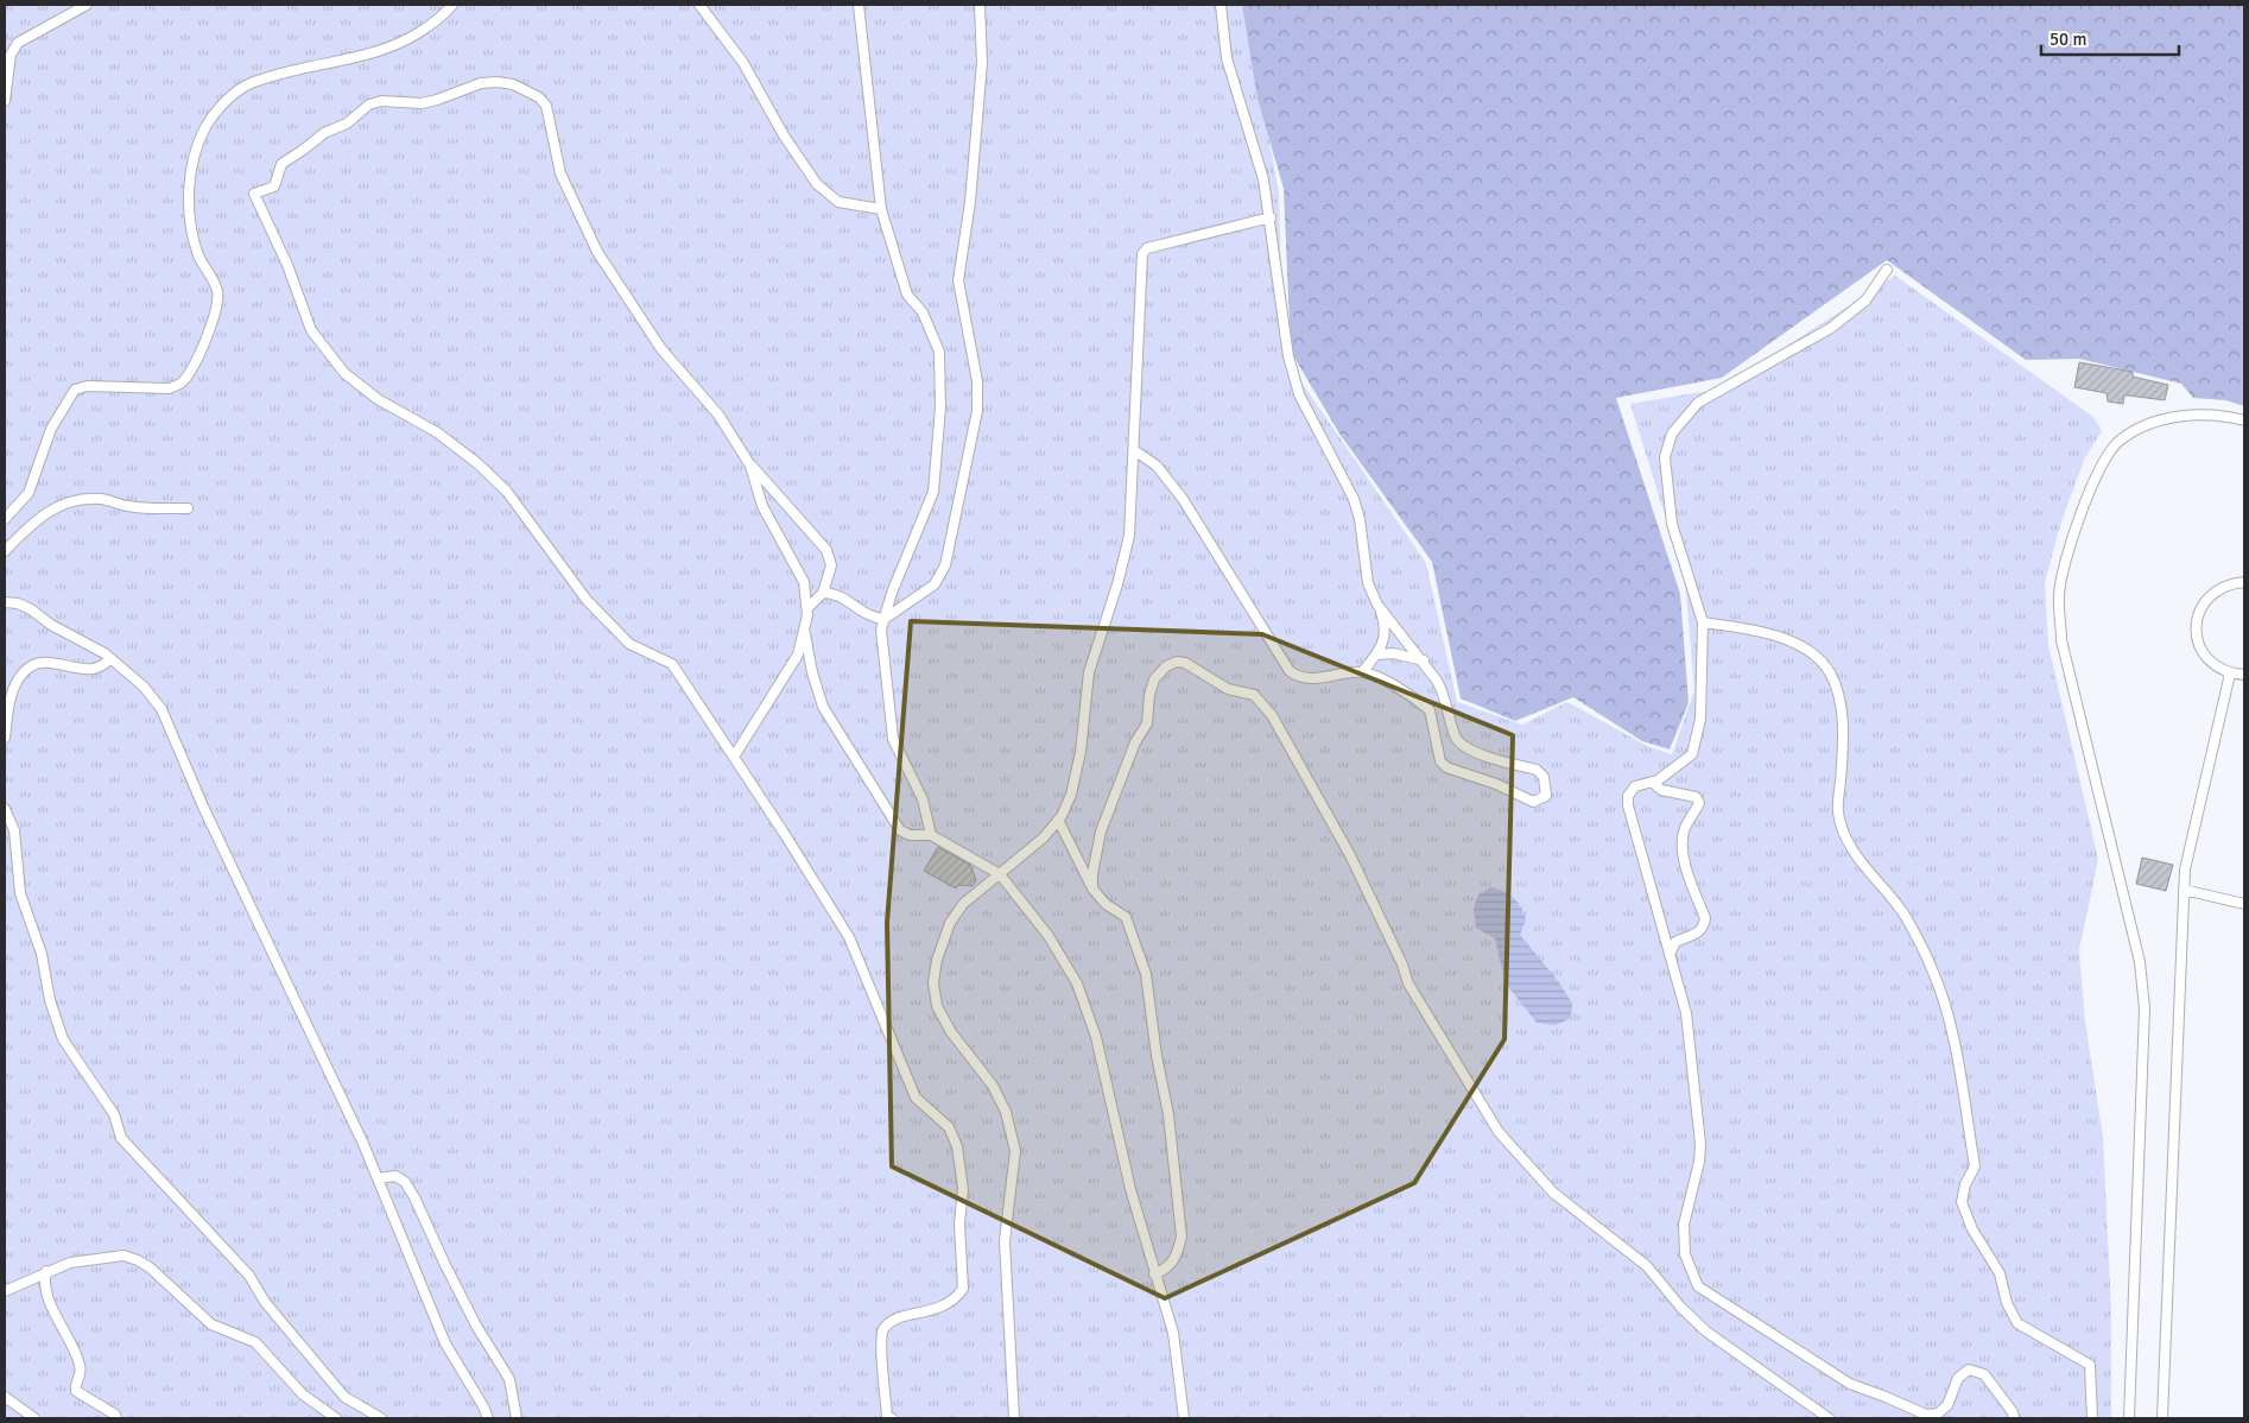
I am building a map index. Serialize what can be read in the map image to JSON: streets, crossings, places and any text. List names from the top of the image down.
{
  "scale_bar": "50 m"
}
